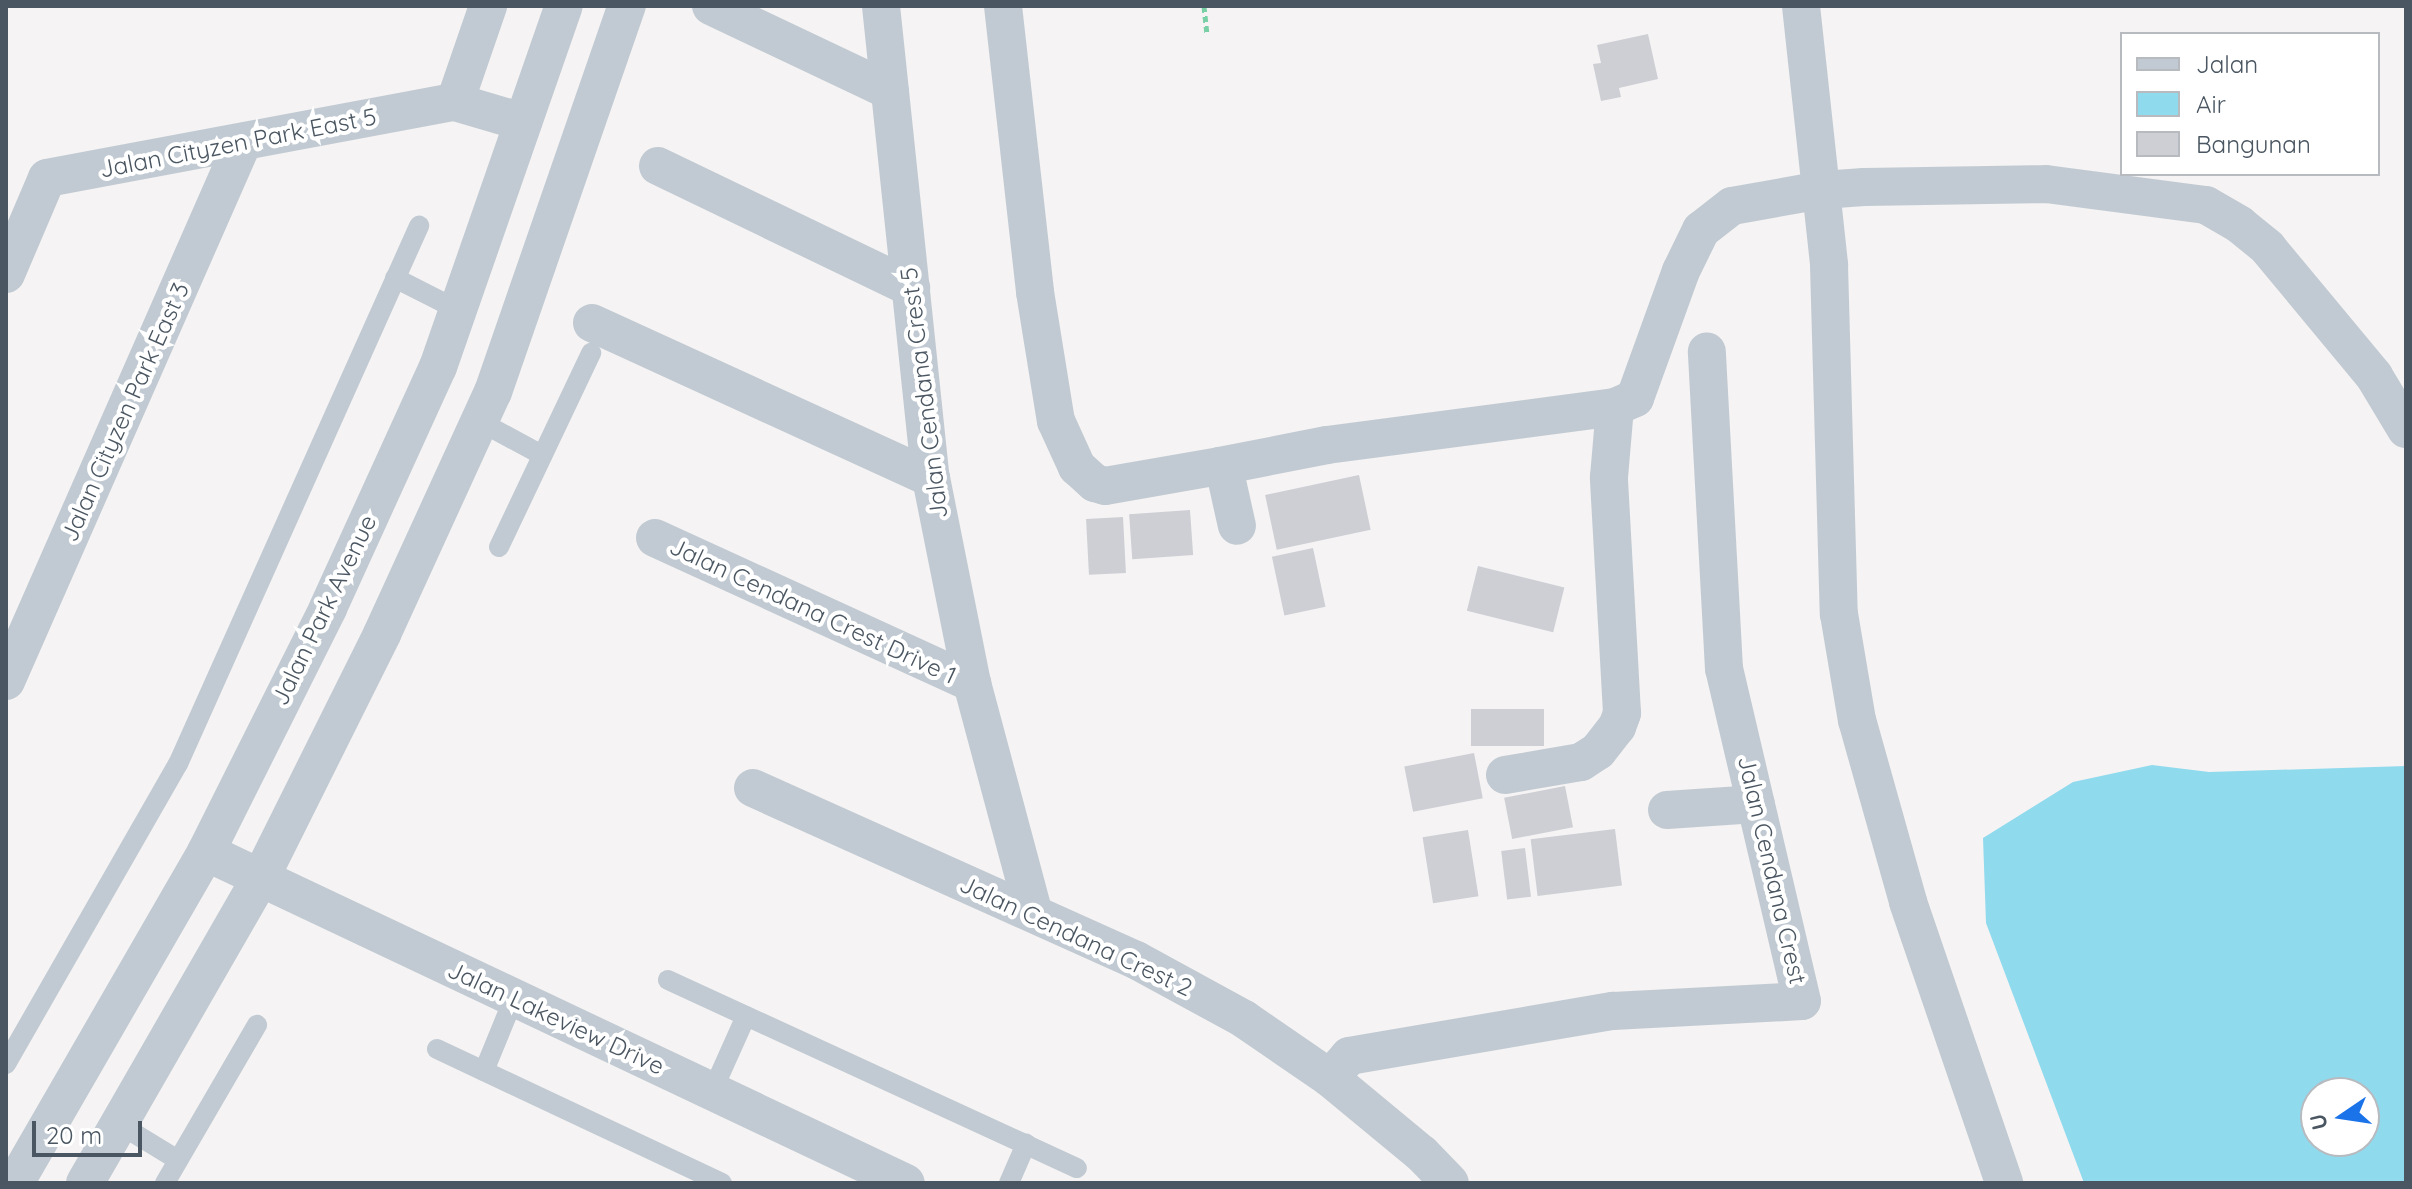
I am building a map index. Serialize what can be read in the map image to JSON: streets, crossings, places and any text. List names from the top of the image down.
{
  "streets": {
    "street": [
      "Jalan Cityzen Park East 5",
      "Jalan Cendana Crest 5",
      "Jalan Cityzen Park East 3",
      "Jalan Park Avenue",
      "Jalan Cendana Crest Drive 1",
      "Jalan Cendana Crest",
      "Jalan Cendana Crest 2",
      "Jalan Lakeview Drive"
    ]
  },
  "crossings": [
    ["Jalan Cityzen Park East 5", "Jalan Cityzen Park East 3"],
    ["Jalan Cendana Crest 5", "Jalan Cendana Crest Drive 1"],
    ["Jalan Cendana Crest 5", "Jalan Cendana Crest 2"],
    ["Jalan Park Avenue", "Jalan Lakeview Drive"],
    ["Jalan Cendana Crest", "Jalan Cendana Crest 2"]
  ],
  "legend": ["Jalan", "Air", "Bangunan"],
  "scale_bar": "20 m",
  "north": "left"
}
